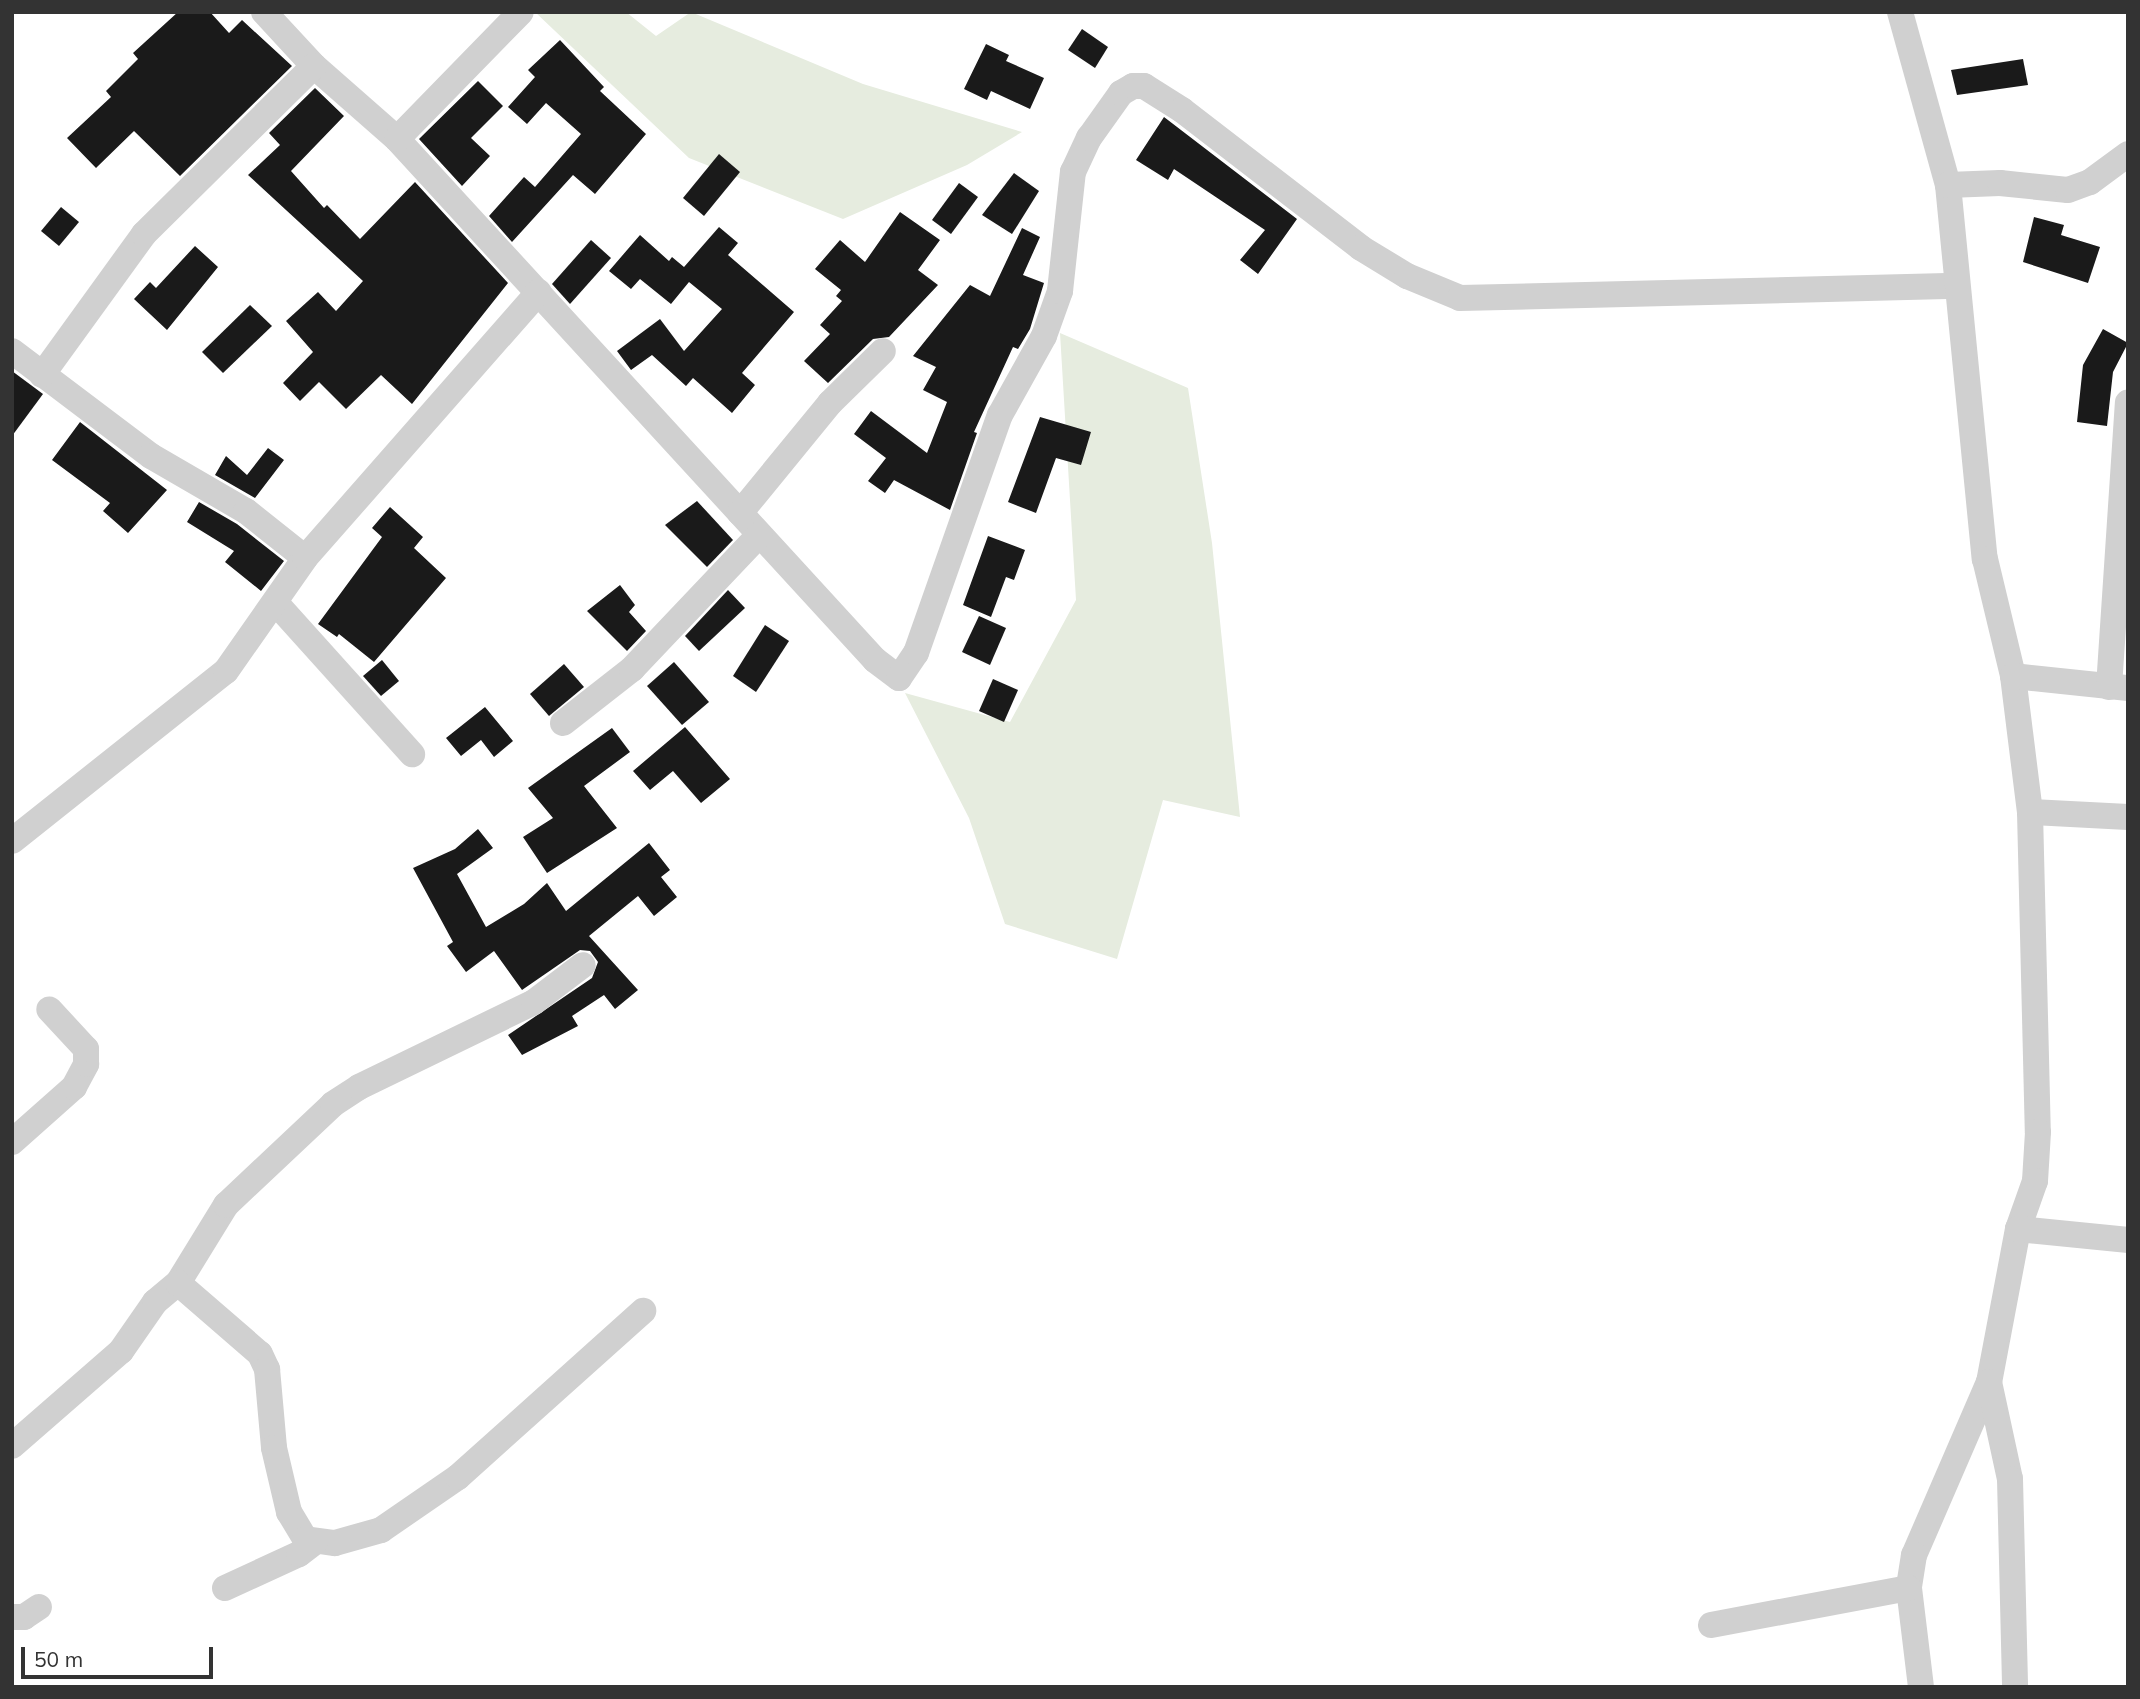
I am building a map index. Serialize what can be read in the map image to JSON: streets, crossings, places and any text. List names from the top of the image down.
{
  "scale_bar": "50 m"
}
